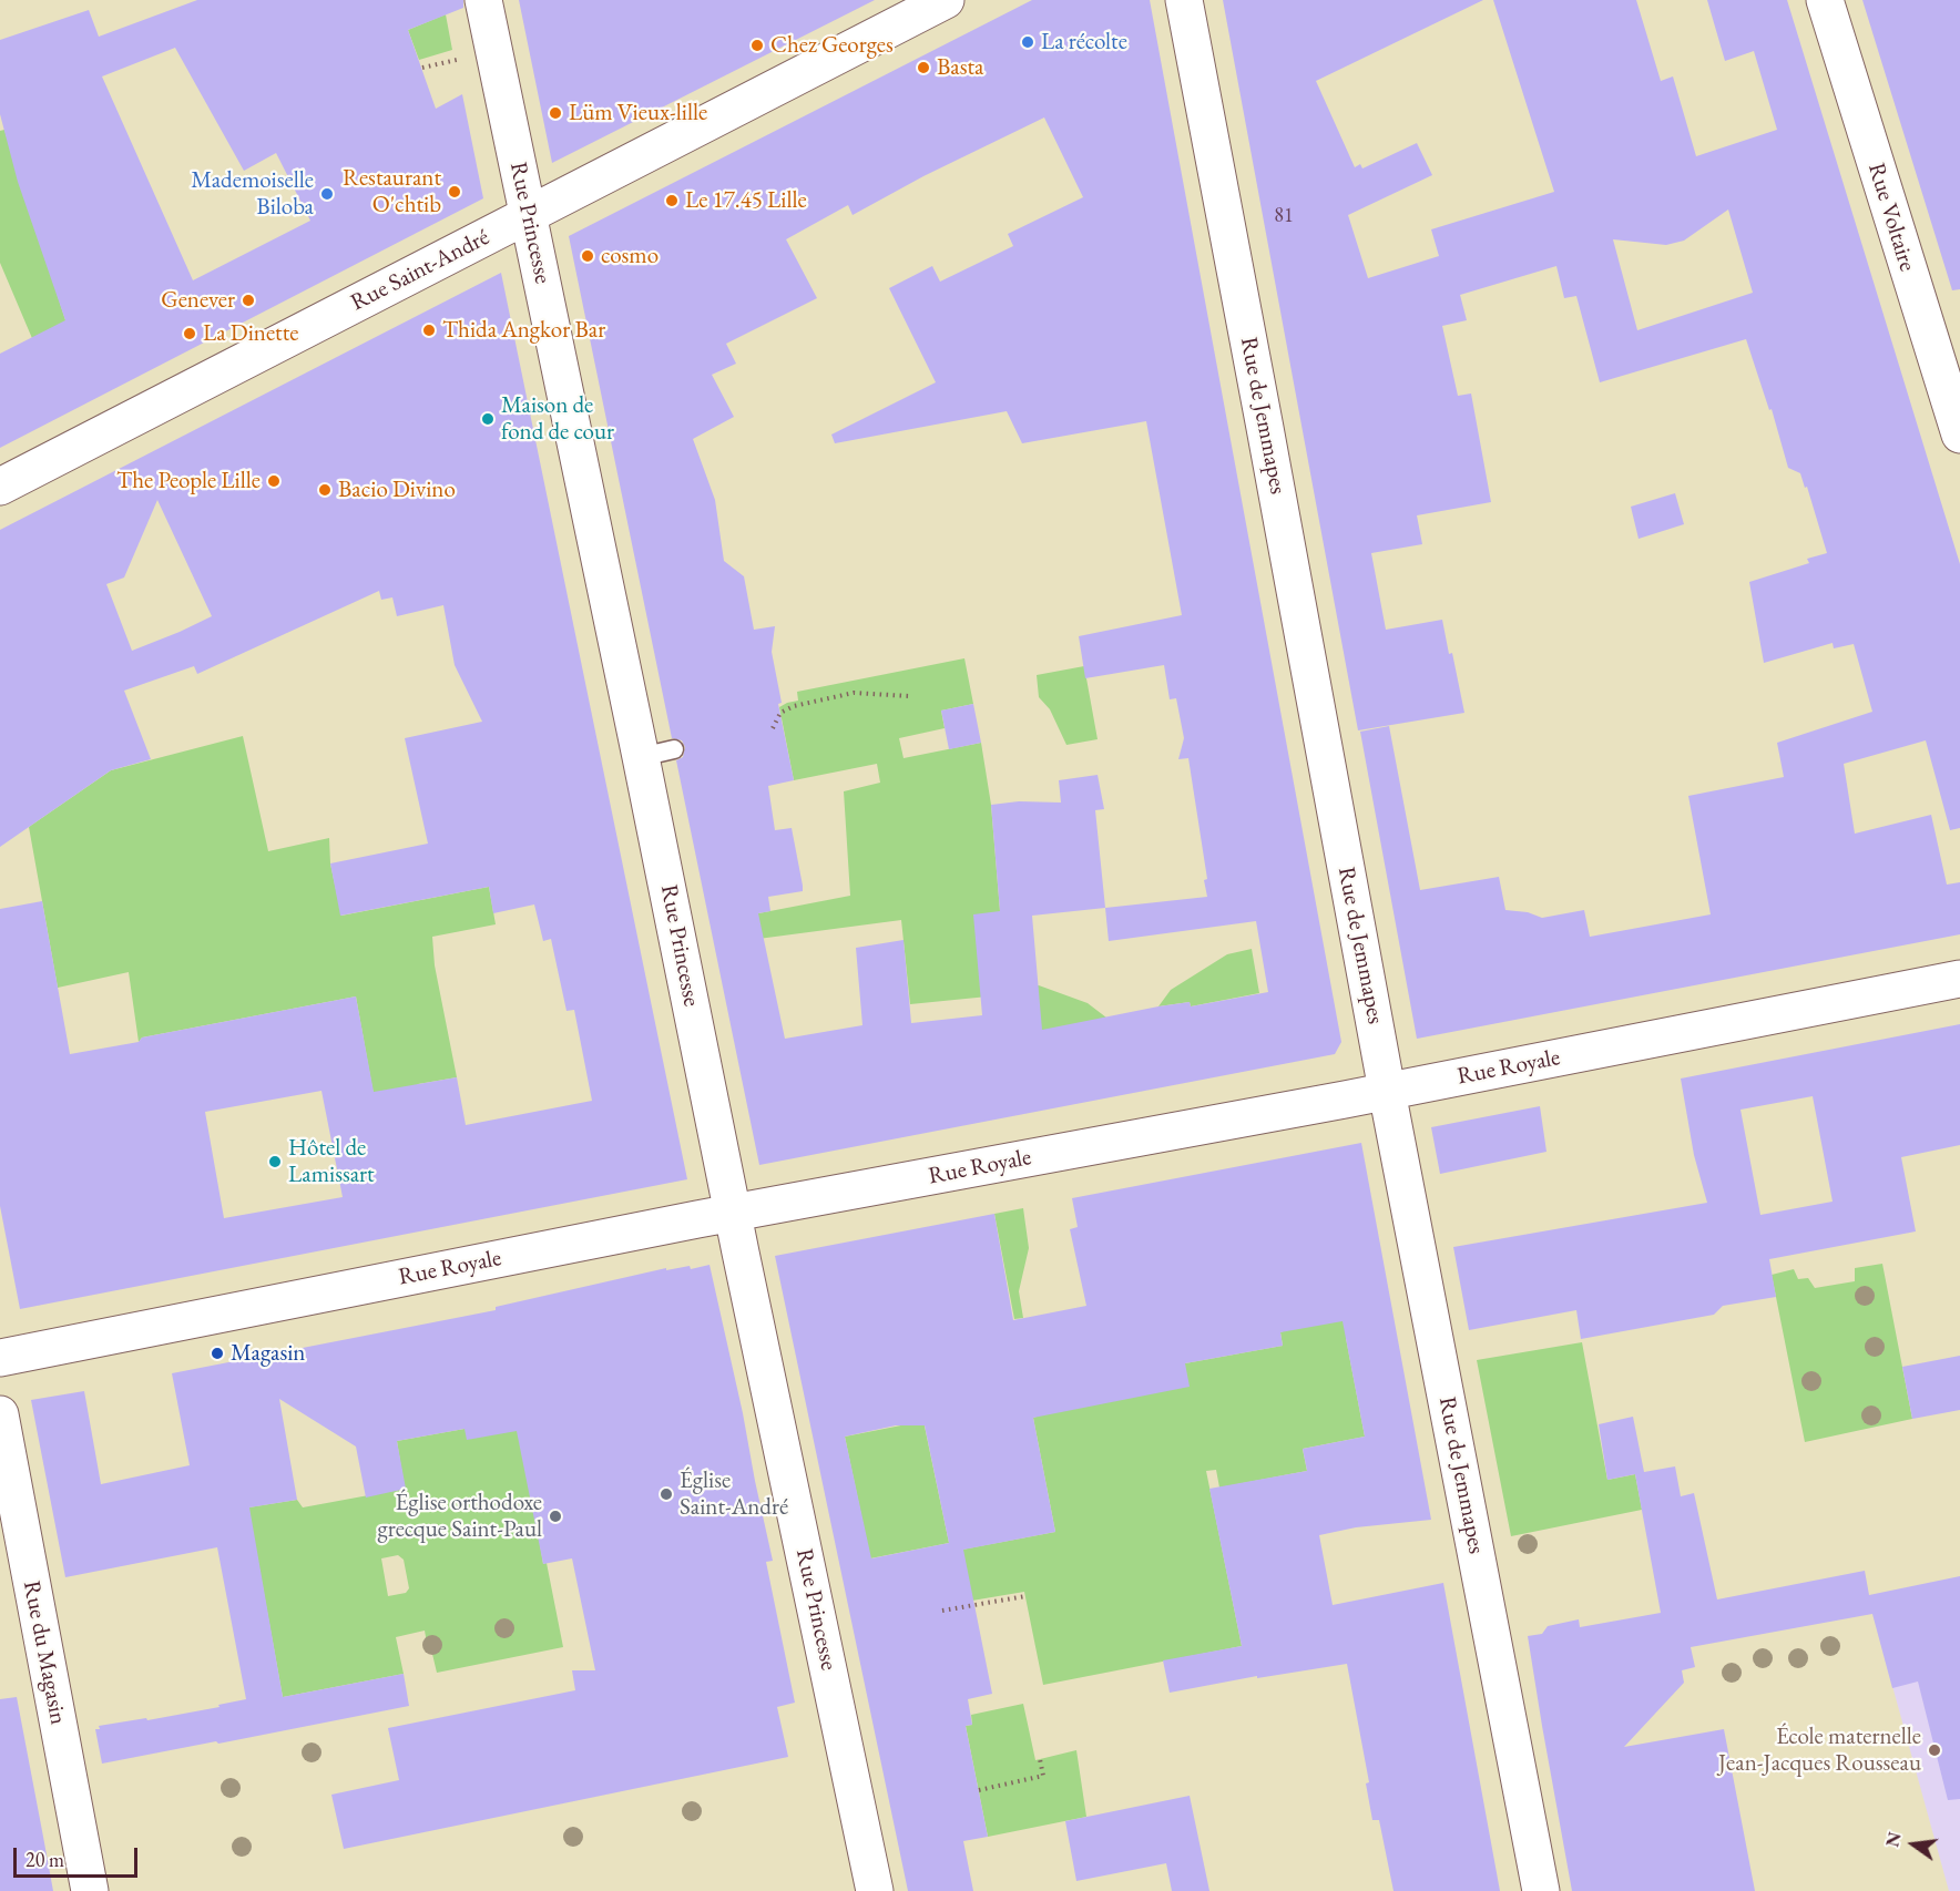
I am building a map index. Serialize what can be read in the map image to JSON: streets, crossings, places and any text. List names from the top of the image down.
{
  "streets": {
    "street": [
      "Rue Voltaire",
      "Rue Princesse",
      "Rue Saint-André",
      "Rue de Jemmapes",
      "Rue Royale",
      "Rue du Magasin"
    ]
  },
  "crossings": [
    ["Rue Princesse", "Rue Saint-André"],
    ["Rue Princesse", "Rue Royale"],
    ["Rue de Jemmapes", "Rue Royale"]
  ],
  "places": [
    "La récolte",
    "Chez Georges",
    "Basta",
    "Lüm Vieux-lille",
    "Restaurant O'chtib",
    "Mademoiselle Biloba",
    "Le 17.45 Lille",
    "cosmo",
    "Genever",
    "Thida Angkor Bar",
    "La Dinette",
    "Maison de fond de cour",
    "The People Lille",
    "Bacio Divino",
    "Hôtel de Lamissart",
    "Magasin",
    "Église Saint-André",
    "Église orthodoxe grecque Saint-Paul",
    "École maternelle Jean-Jacques Rousseau"
  ],
  "house_numbers": ["81"],
  "scale_bar": "20 m",
  "north": "left"
}
